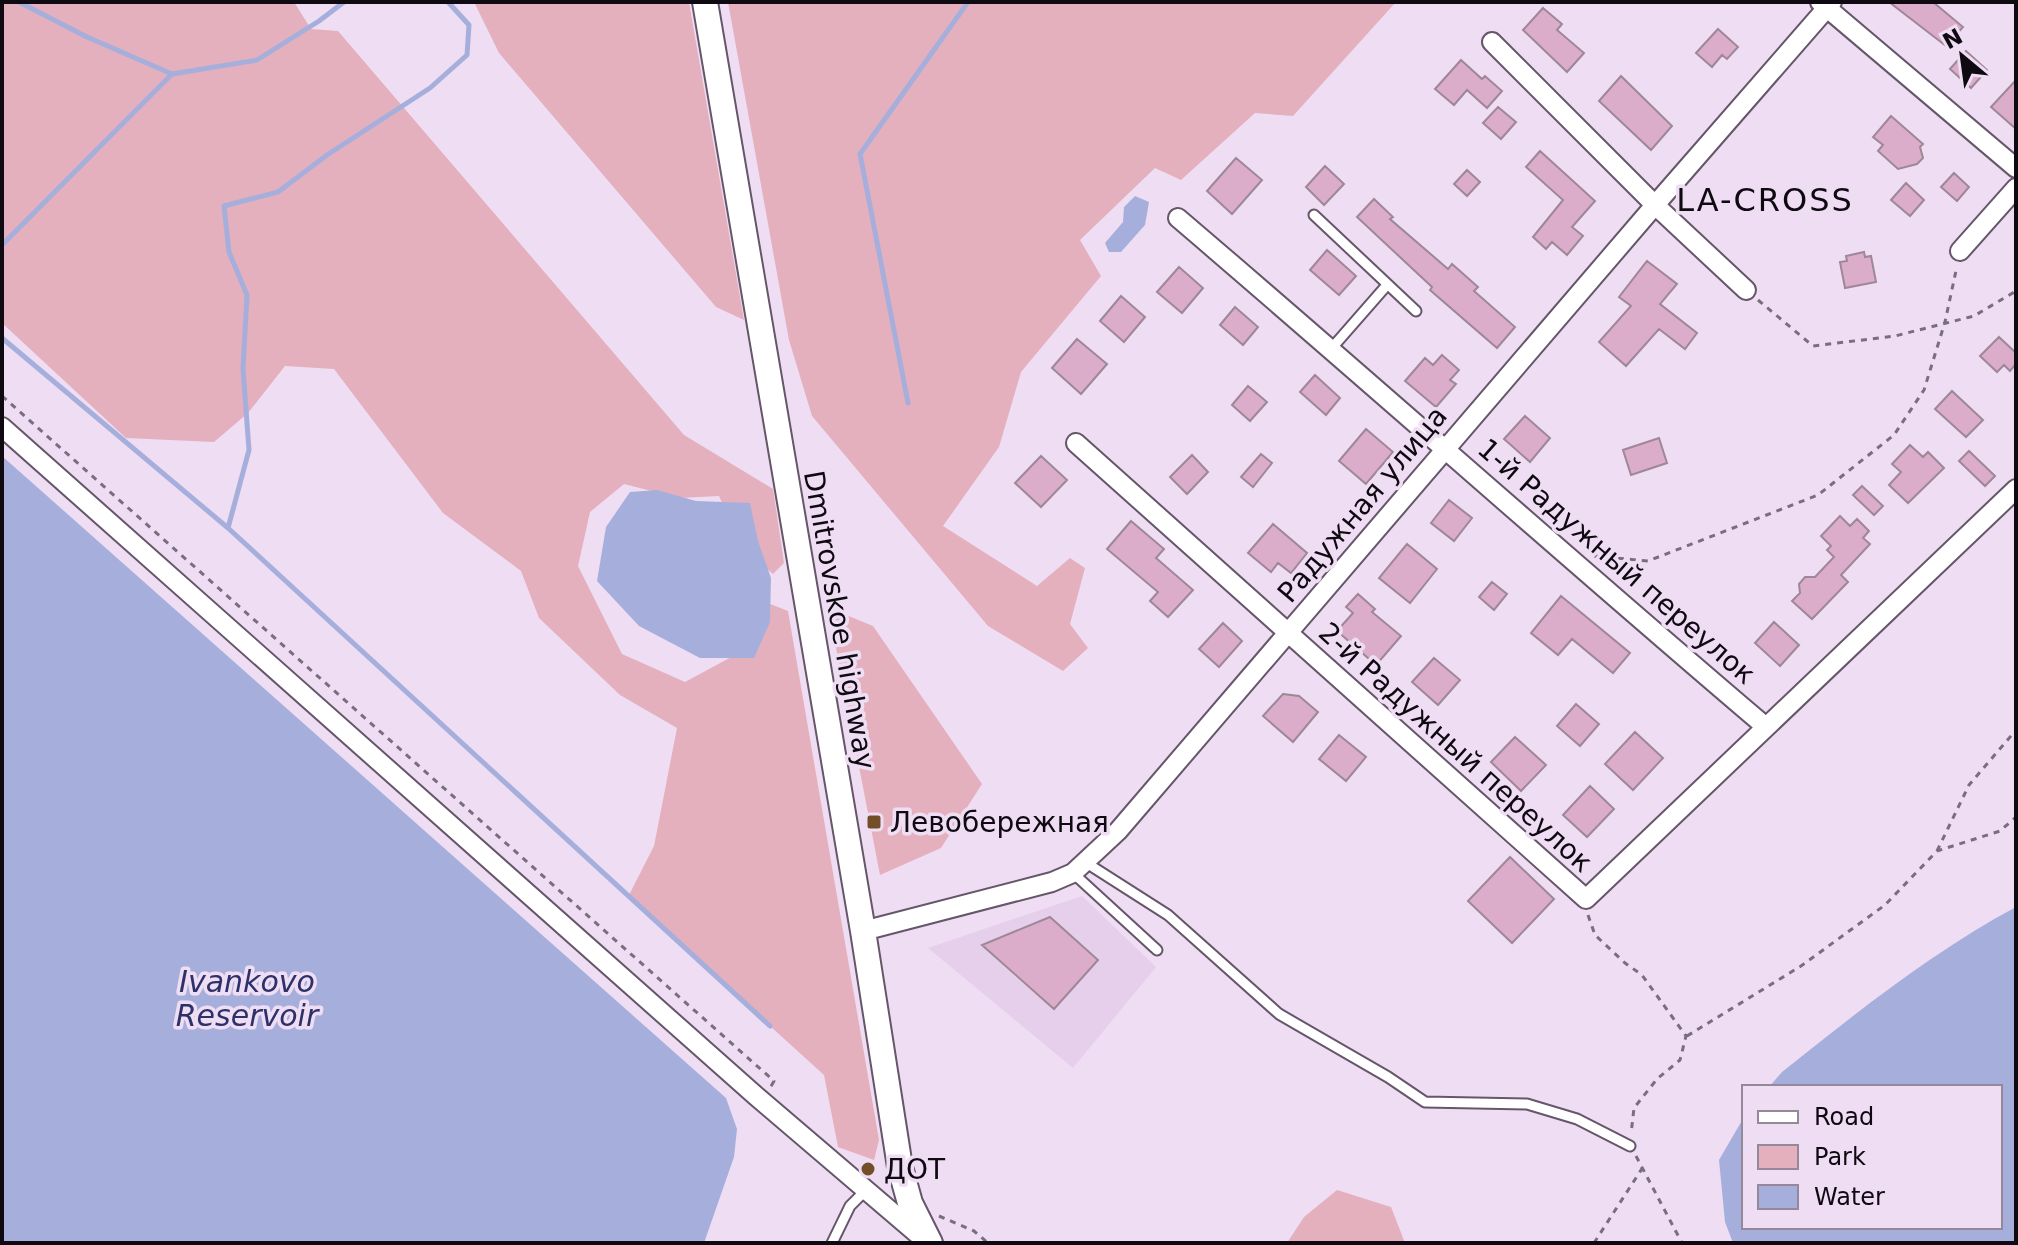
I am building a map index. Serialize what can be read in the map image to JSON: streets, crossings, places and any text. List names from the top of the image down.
{
  "streets": {
    "street": [
      "Радужная улица",
      "1-й Радужный переулок",
      "Dmitrovskoe highway",
      "2-й Радужный переулок"
    ]
  },
  "crossings": [
    ["Радужная улица", "1-й Радужный переулок"],
    ["Радужная улица", "Dmitrovskoe highway"],
    ["Радужная улица", "2-й Радужный переулок"]
  ],
  "districts": ["LA-CROSS"],
  "water": ["Ivankovo Reservoir"],
  "places": {
    "transit": ["Левобережная"],
    "other": ["ДОТ"]
  },
  "legend": ["Road", "Park", "Water"],
  "north": "top left"
}
